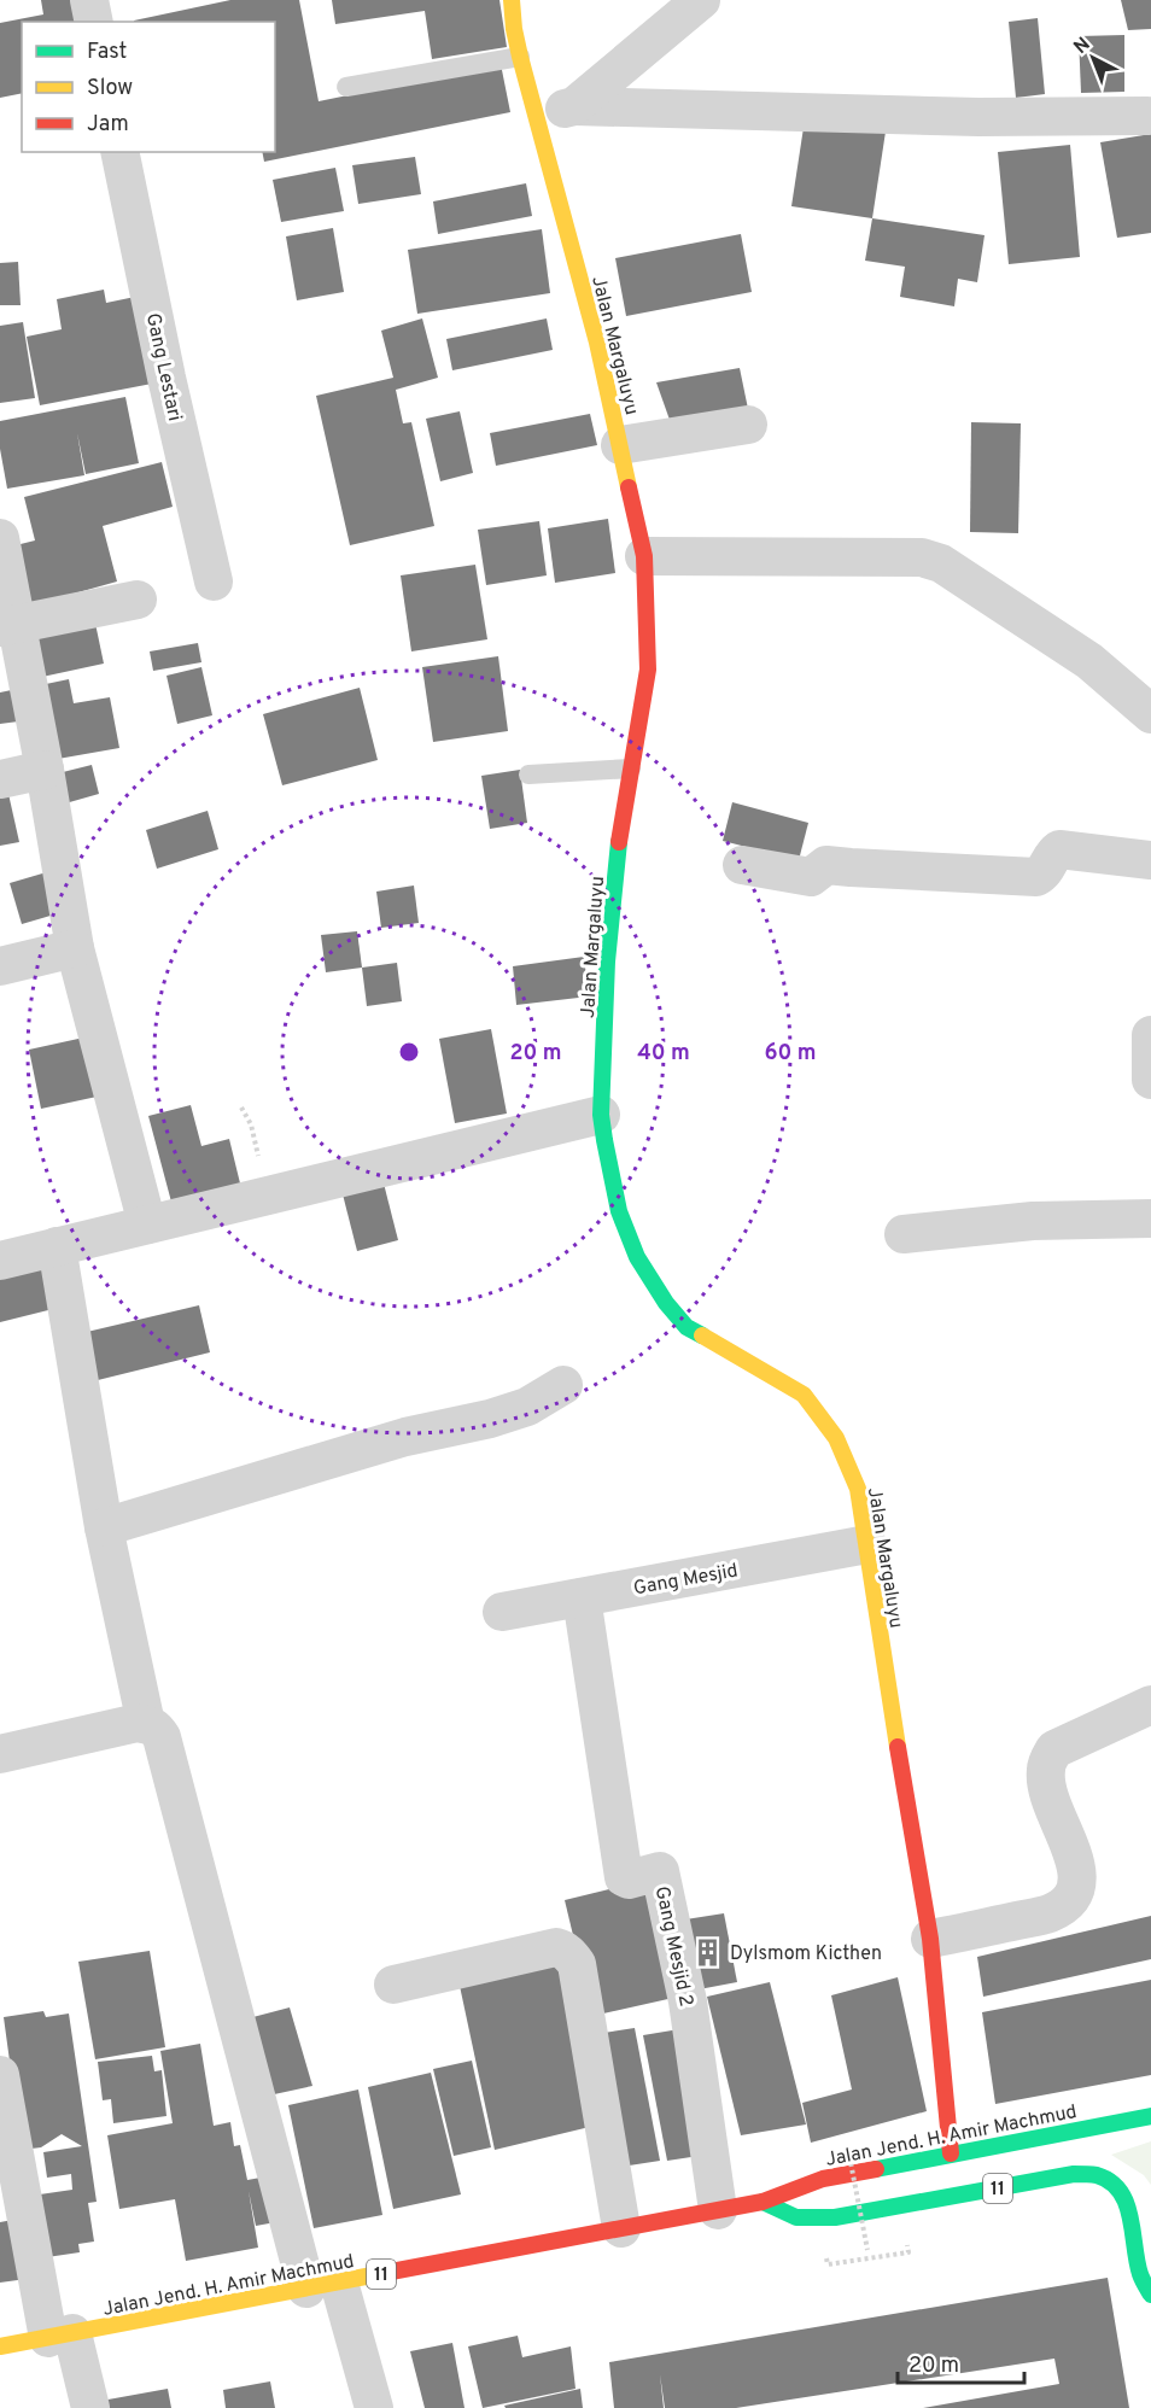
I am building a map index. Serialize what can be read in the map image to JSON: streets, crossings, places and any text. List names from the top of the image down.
{
  "streets": {
    "main road": ["Jalan Margaluyu", "Jalan Jend. H. Amir Machmud", "11"],
    "street": ["Gang Lestari", "Gang Mesjid", "Gang Mesjid 2"]
  },
  "crossings": [
    ["Jalan Margaluyu", "Gang Mesjid"],
    ["Jalan Margaluyu", "Jalan Jend. H. Amir Machmud"],
    ["Gang Mesjid", "Gang Mesjid 2"],
    ["Gang Mesjid 2", "Jalan Jend. H. Amir Machmud"],
    ["Jalan Jend. H. Amir Machmud", "11"]
  ],
  "places": {
    "building": ["Dylsmom Kicthen"]
  },
  "legend": ["Fast", "Slow", "Jam"],
  "scale_bar": "20 m",
  "north": "top left",
  "rings": ["20 m", "40 m", "60 m"]
}
